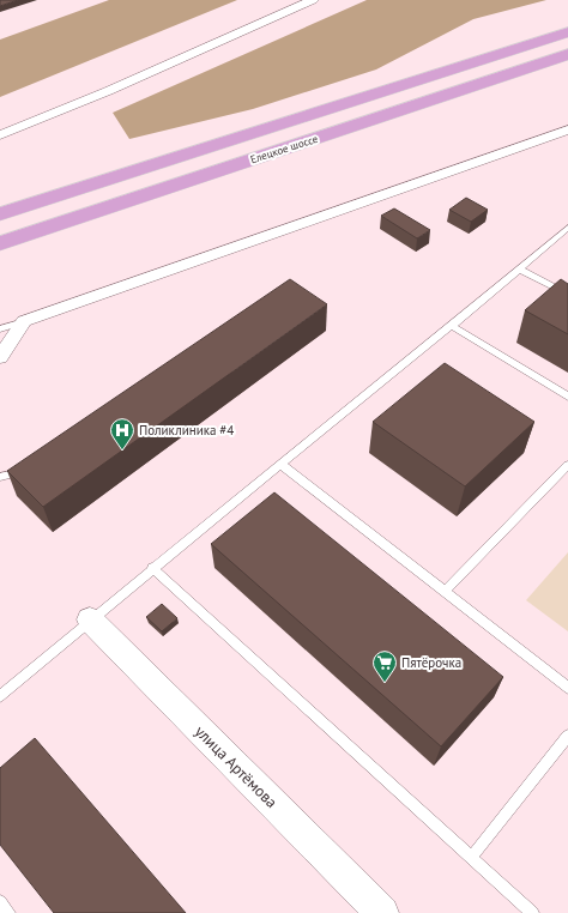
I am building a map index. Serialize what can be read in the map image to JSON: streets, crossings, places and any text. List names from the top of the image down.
{
  "streets": {
    "main road": ["Елецкое шоссе"],
    "street": ["улица Артёмова"]
  },
  "places": {
    "hospital": ["Поликлиника #4"],
    "supermarket": ["Пятёрочка"]
  }
}
